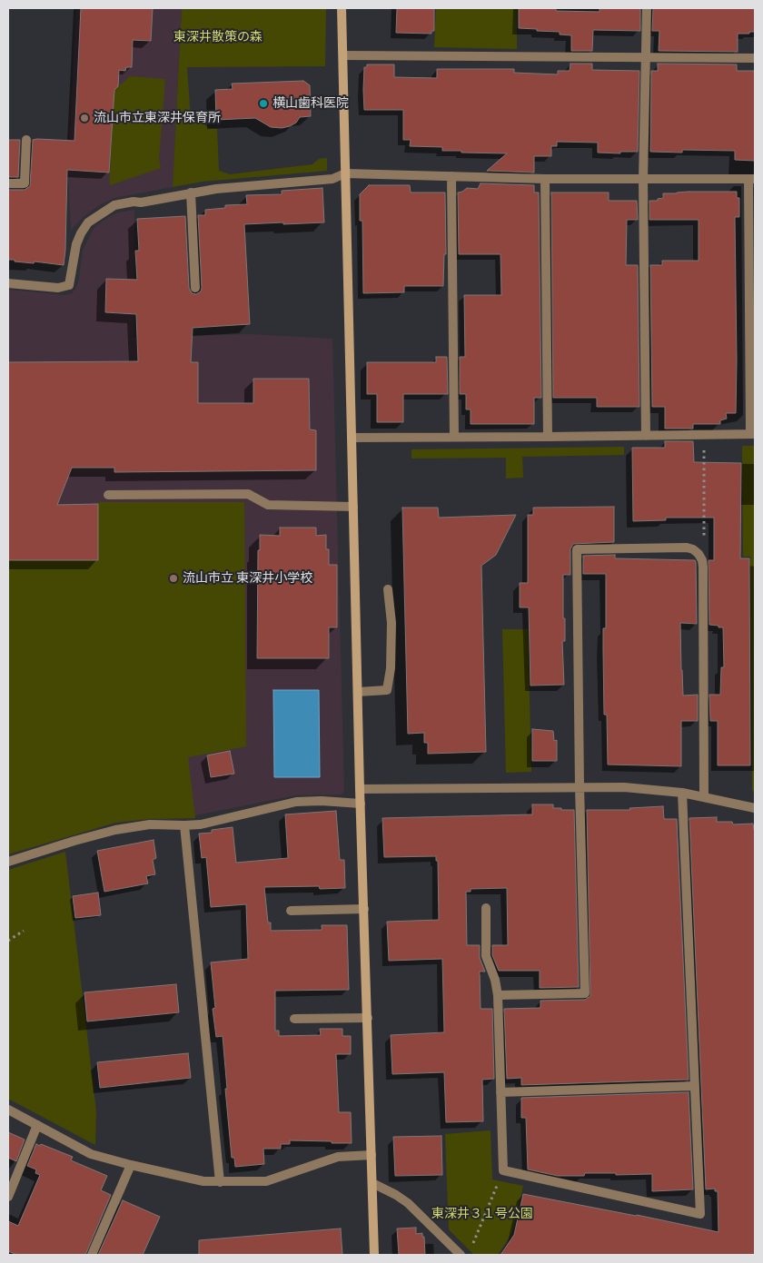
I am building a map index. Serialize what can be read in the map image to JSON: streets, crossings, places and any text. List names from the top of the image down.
{
  "parks": ["東深井散策の森", "東深井３１号公園"],
  "places": ["横山歯科医院", "流山市立東深井保育所", "流山市立 東深井小学校"]
}
